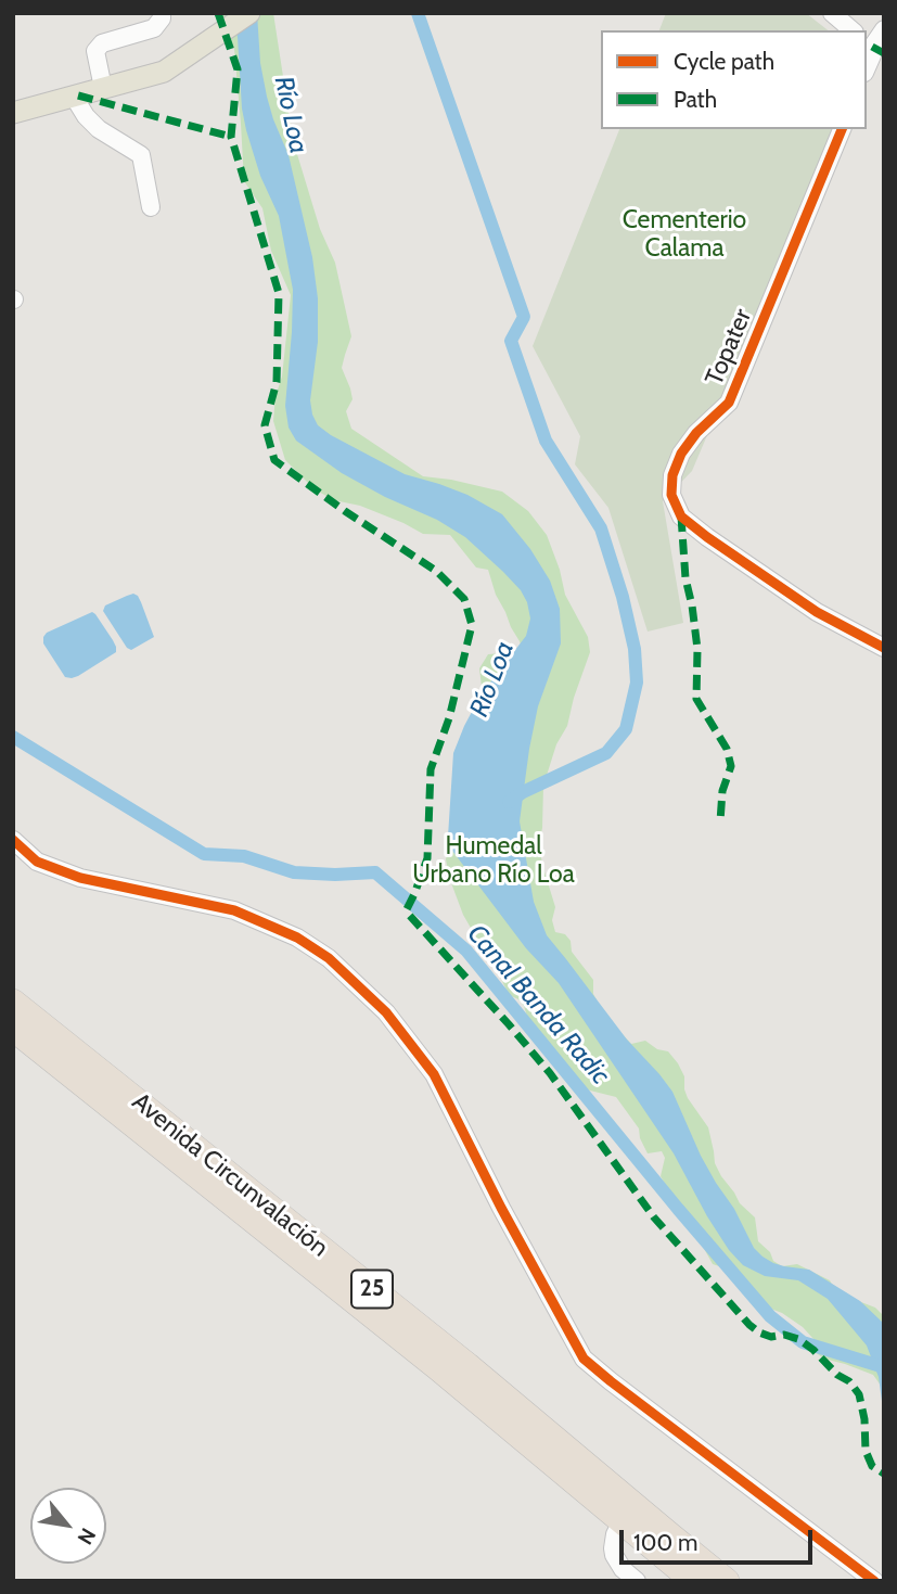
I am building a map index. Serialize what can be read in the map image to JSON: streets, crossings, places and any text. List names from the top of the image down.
{
  "streets": {
    "highway": ["Avenida Circunvalación", "25"],
    "street": ["Topater"]
  },
  "water": ["Río Loa", "Canal Banda Radic"],
  "parks": ["Cementerio Calama", "Humedal Urbano Río Loa"],
  "legend": ["Cycle path", "Path"],
  "scale_bar": "100 m",
  "north": "bottom right"
}
